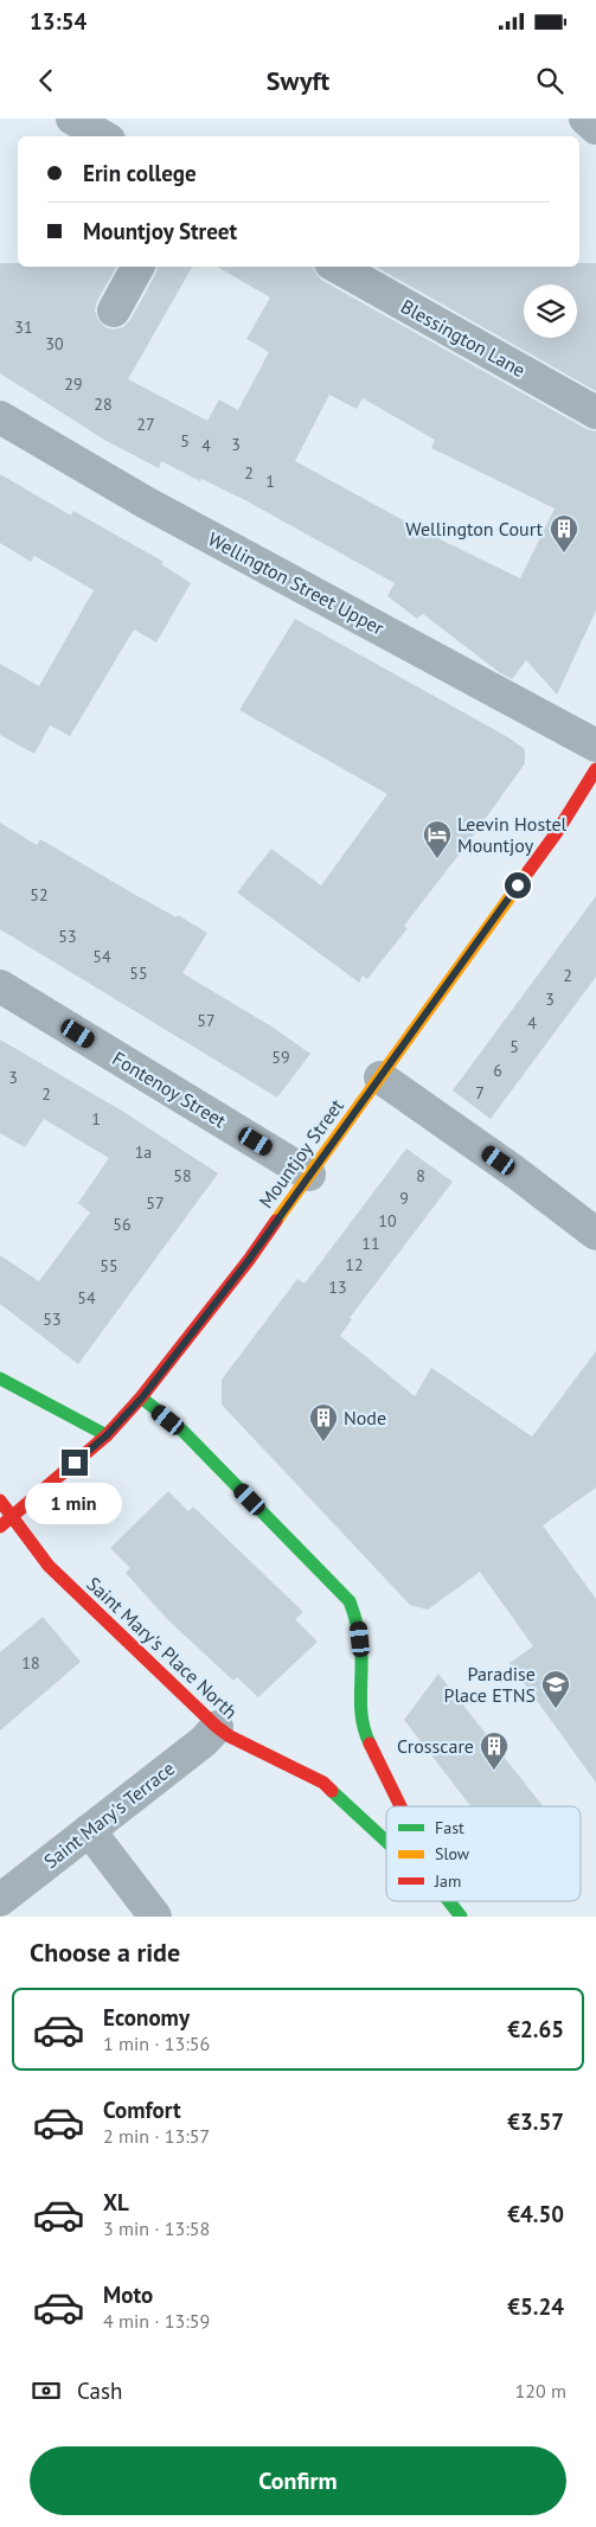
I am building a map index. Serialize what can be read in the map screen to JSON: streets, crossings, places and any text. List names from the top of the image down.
{
  "streets": {
    "street": [
      "Blessington Lane",
      "Wellington Street Upper",
      "Fontenoy Street",
      "Mountjoy Street",
      "Saint Mary's Place North",
      "Saint Mary's Terrace"
    ]
  },
  "crossings": [
    ["Fontenoy Street", "Mountjoy Street"],
    ["Mountjoy Street", "Saint Mary's Place North"],
    ["Saint Mary's Place North", "Saint Mary's Terrace"]
  ],
  "places": {
    "building": ["Wellington Court", "Node", "Crosscare"],
    "hotel": ["Leevin Hostel Mountjoy"],
    "school or university": ["Paradise Place ETNS"]
  },
  "house_numbers": [
    "31",
    "30",
    "29",
    "28",
    "27",
    "5",
    "3",
    "4",
    "2",
    "1",
    "52",
    "53",
    "54",
    "55",
    "2",
    "3",
    "57",
    "4",
    "5",
    "59",
    "6",
    "3",
    "7",
    "2",
    "1",
    "1a",
    "58",
    "8",
    "9",
    "57",
    "10",
    "56",
    "11",
    "12",
    "55",
    "13",
    "54",
    "53",
    "18"
  ],
  "legend": ["Fast", "Slow", "Jam"],
  "page": {
    "status": "13:54",
    "header": "Swyft",
    "banner": ["Erin college", "Mountjoy Street"],
    "bubble": "1 min",
    "heading": "Choose a ride",
    "list": [
      {
        "name": "Economy",
        "note": "1 min · 13:56",
        "value": "€2.65"
      },
      {
        "name": "Comfort",
        "note": "2 min · 13:57",
        "value": "€3.57"
      },
      {
        "name": "XL",
        "note": "3 min · 13:58",
        "value": "€4.50"
      },
      {
        "name": "Moto",
        "note": "4 min · 13:59",
        "value": "€5.24"
      }
    ],
    "pay": ["Cash", "120 m"],
    "buttons": "Confirm"
  }
}
